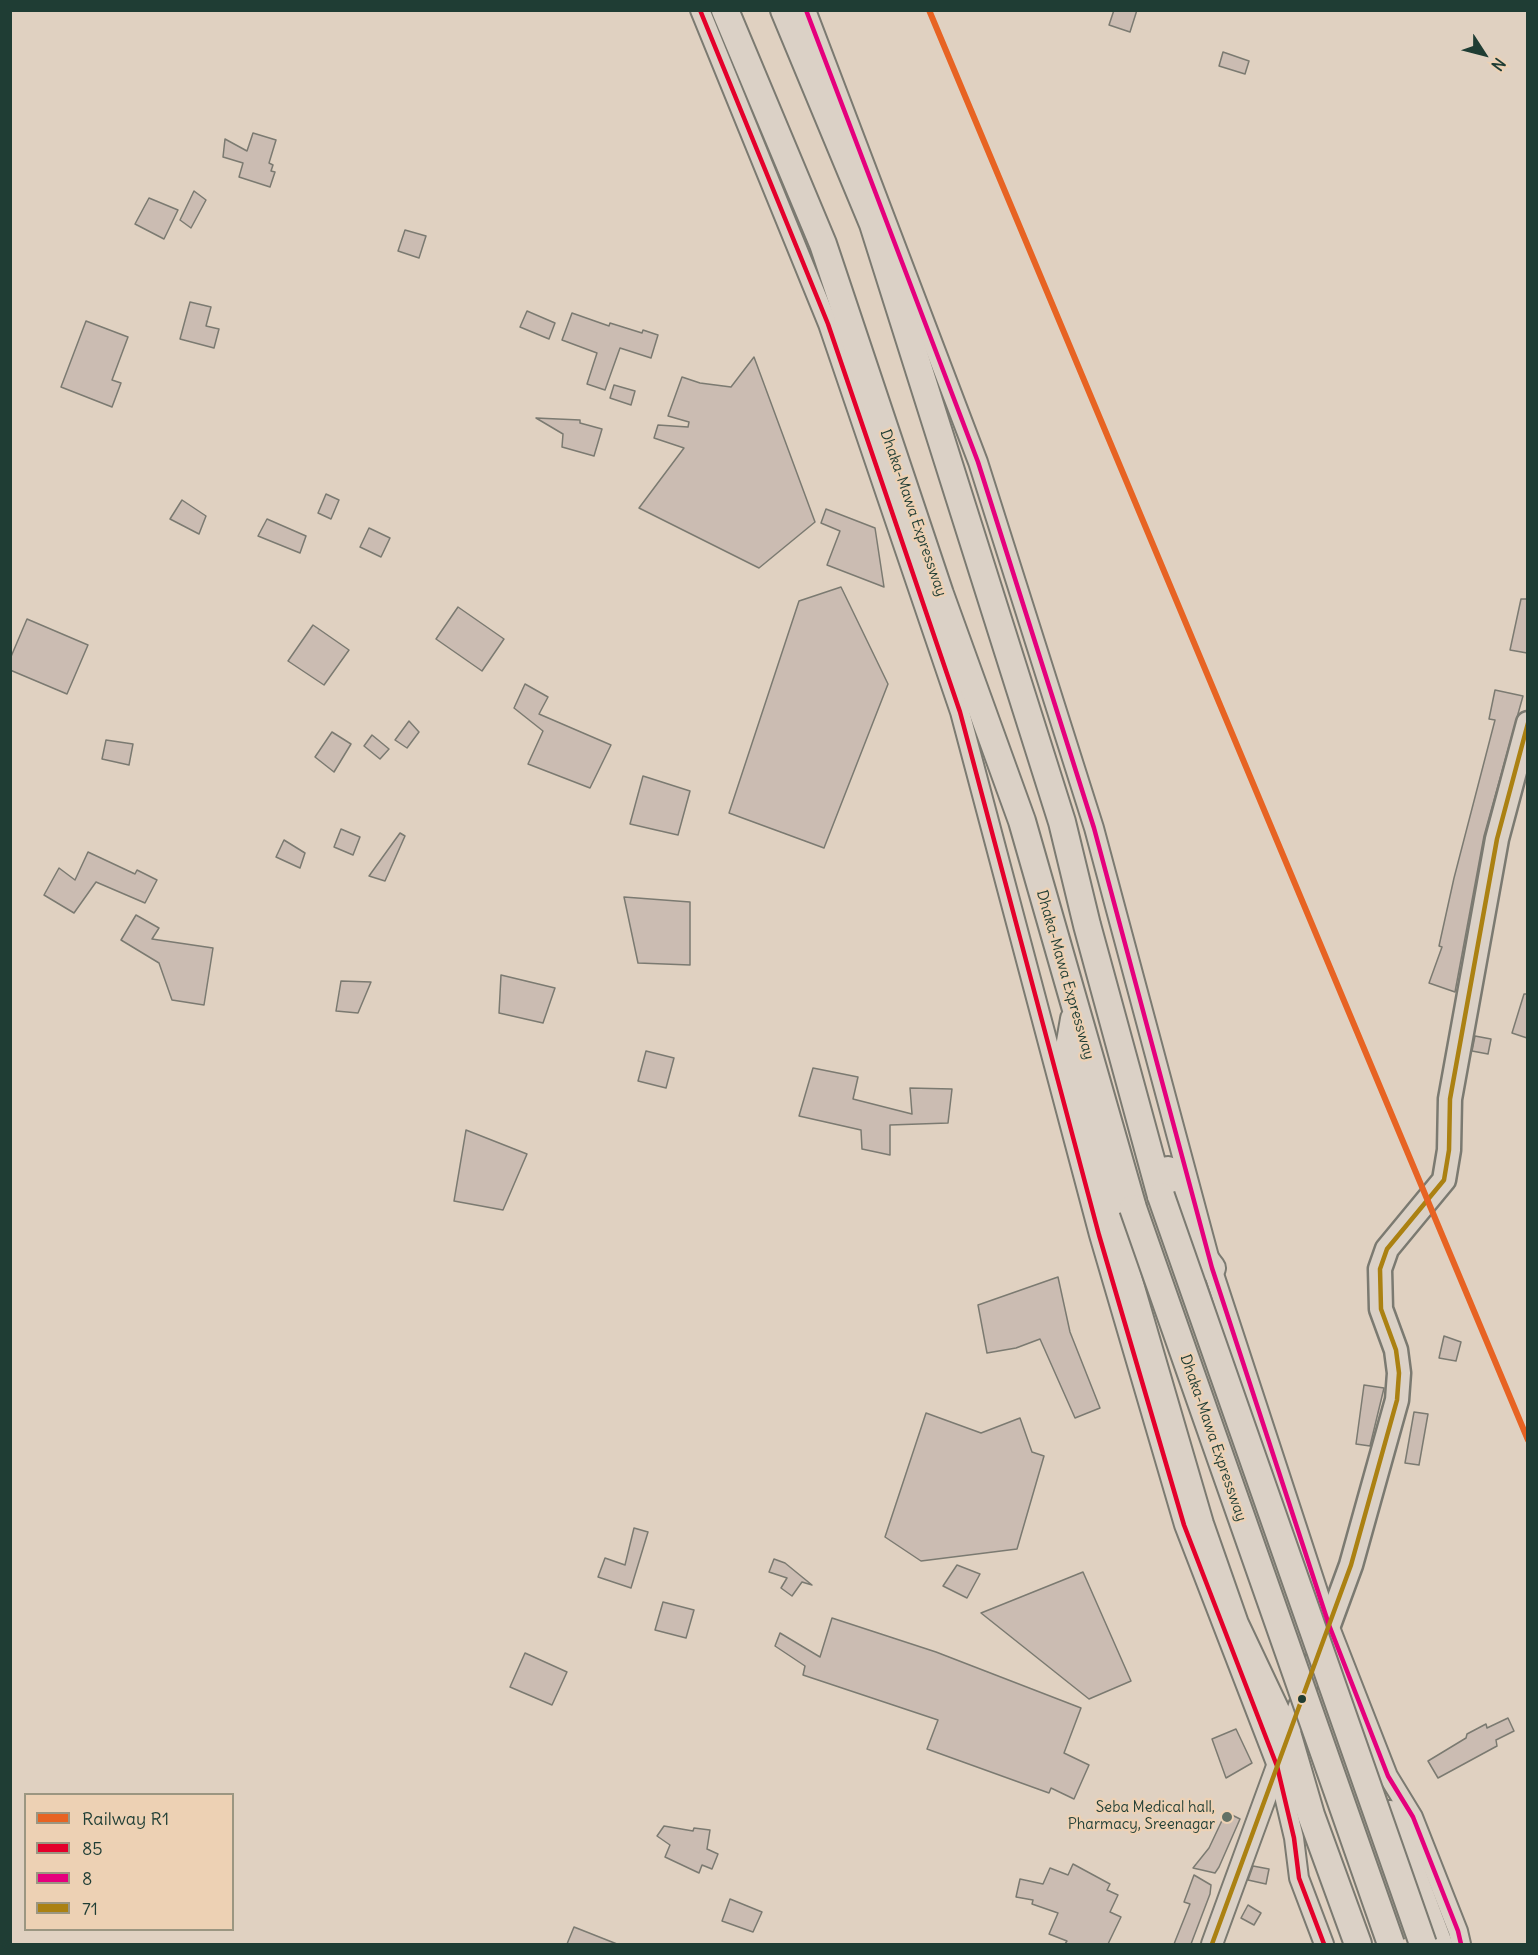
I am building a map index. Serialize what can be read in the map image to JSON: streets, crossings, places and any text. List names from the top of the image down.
{
  "streets": {
    "highway": ["Dhaka-Mawa Expressway"]
  },
  "places": ["Seba Medical hall, Pharmacy, Sreenagar"],
  "lines": [
    "rail line R1",
    "transit line 85",
    "transit line 8",
    "transit line 71"
  ],
  "legend": [
    "Railway R1",
    "85",
    "8",
    "71"
  ],
  "north": "bottom right"
}
